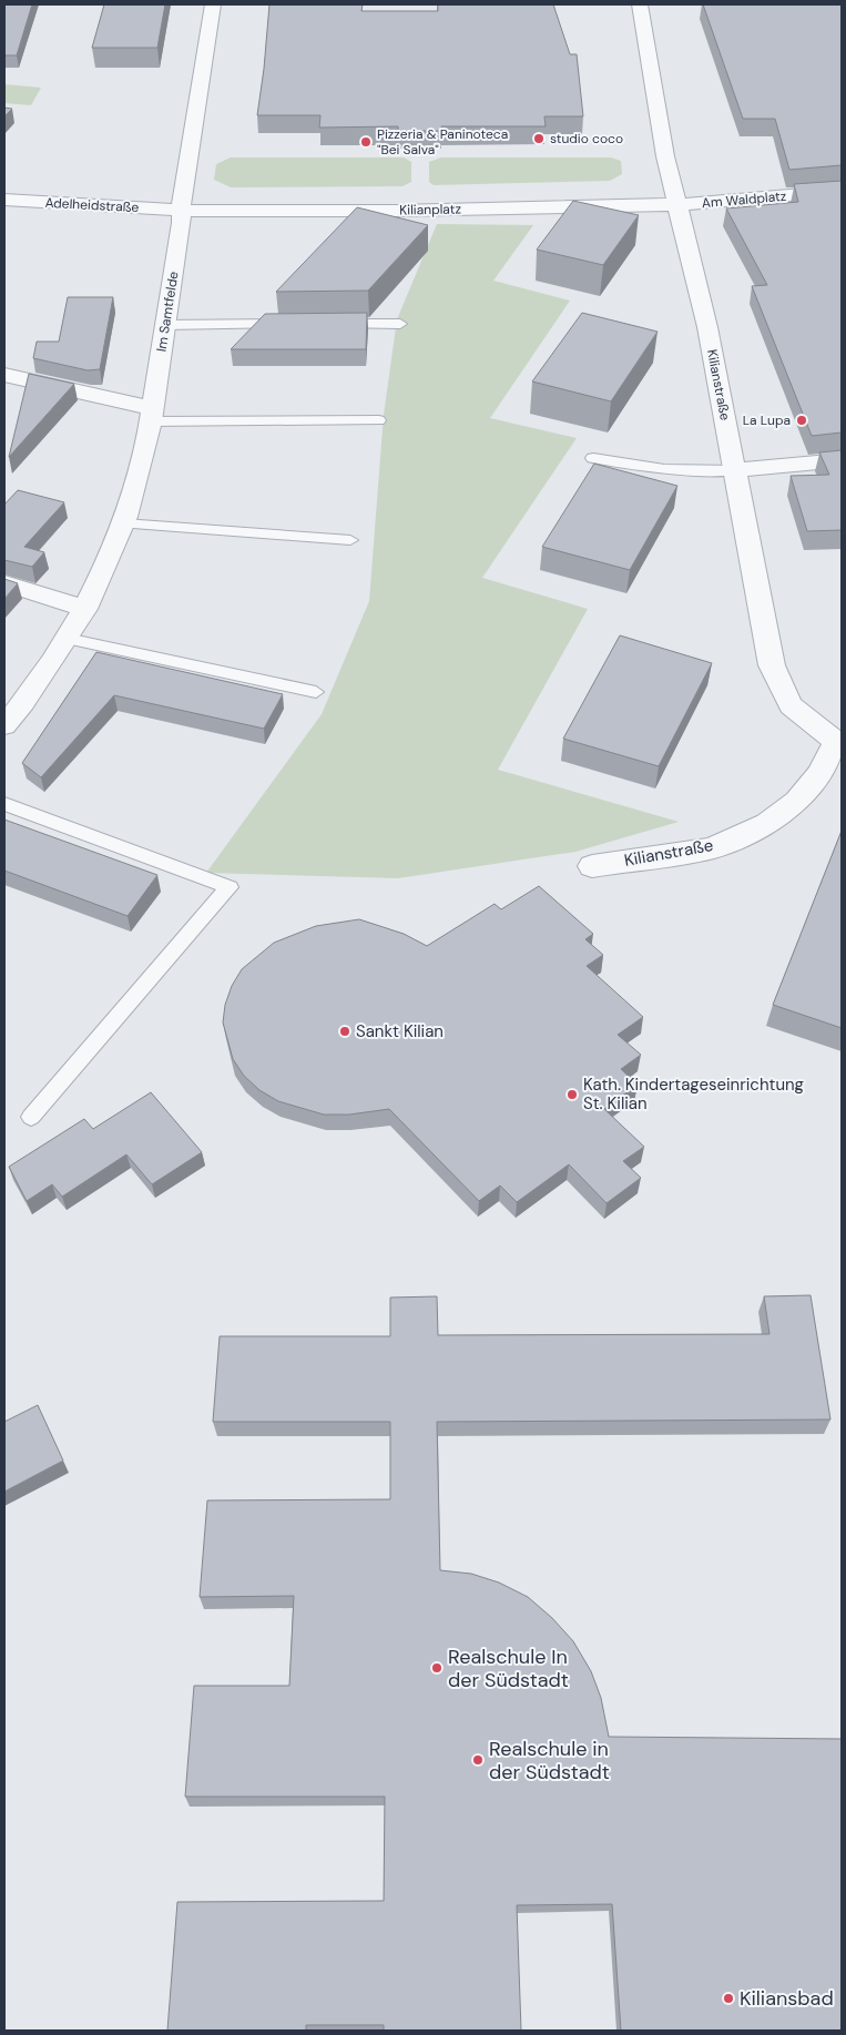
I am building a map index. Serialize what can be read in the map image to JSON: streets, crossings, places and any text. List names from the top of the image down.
{
  "streets": {
    "street": [
      "Am Waldplatz",
      "Adelheidstraße",
      "Kilianplatz",
      "Im Samtfelde",
      "Kilianstraße"
    ]
  },
  "crossings": [
    ["Am Waldplatz", "Kilianplatz"],
    ["Am Waldplatz", "Kilianstraße"],
    ["Adelheidstraße", "Kilianplatz"],
    ["Adelheidstraße", "Im Samtfelde"],
    ["Kilianplatz", "Im Samtfelde"],
    ["Kilianplatz", "Kilianstraße"]
  ],
  "places": [
    "studio coco",
    "Pizzeria & Paninoteca \"Bei Salva\"",
    "La Lupa",
    "Sankt Kilian",
    "Kath. Kindertageseinrichtung St. Kilian",
    "Realschule In der Südstadt",
    "Realschule in der Südstadt",
    "Kiliansbad"
  ]
}
